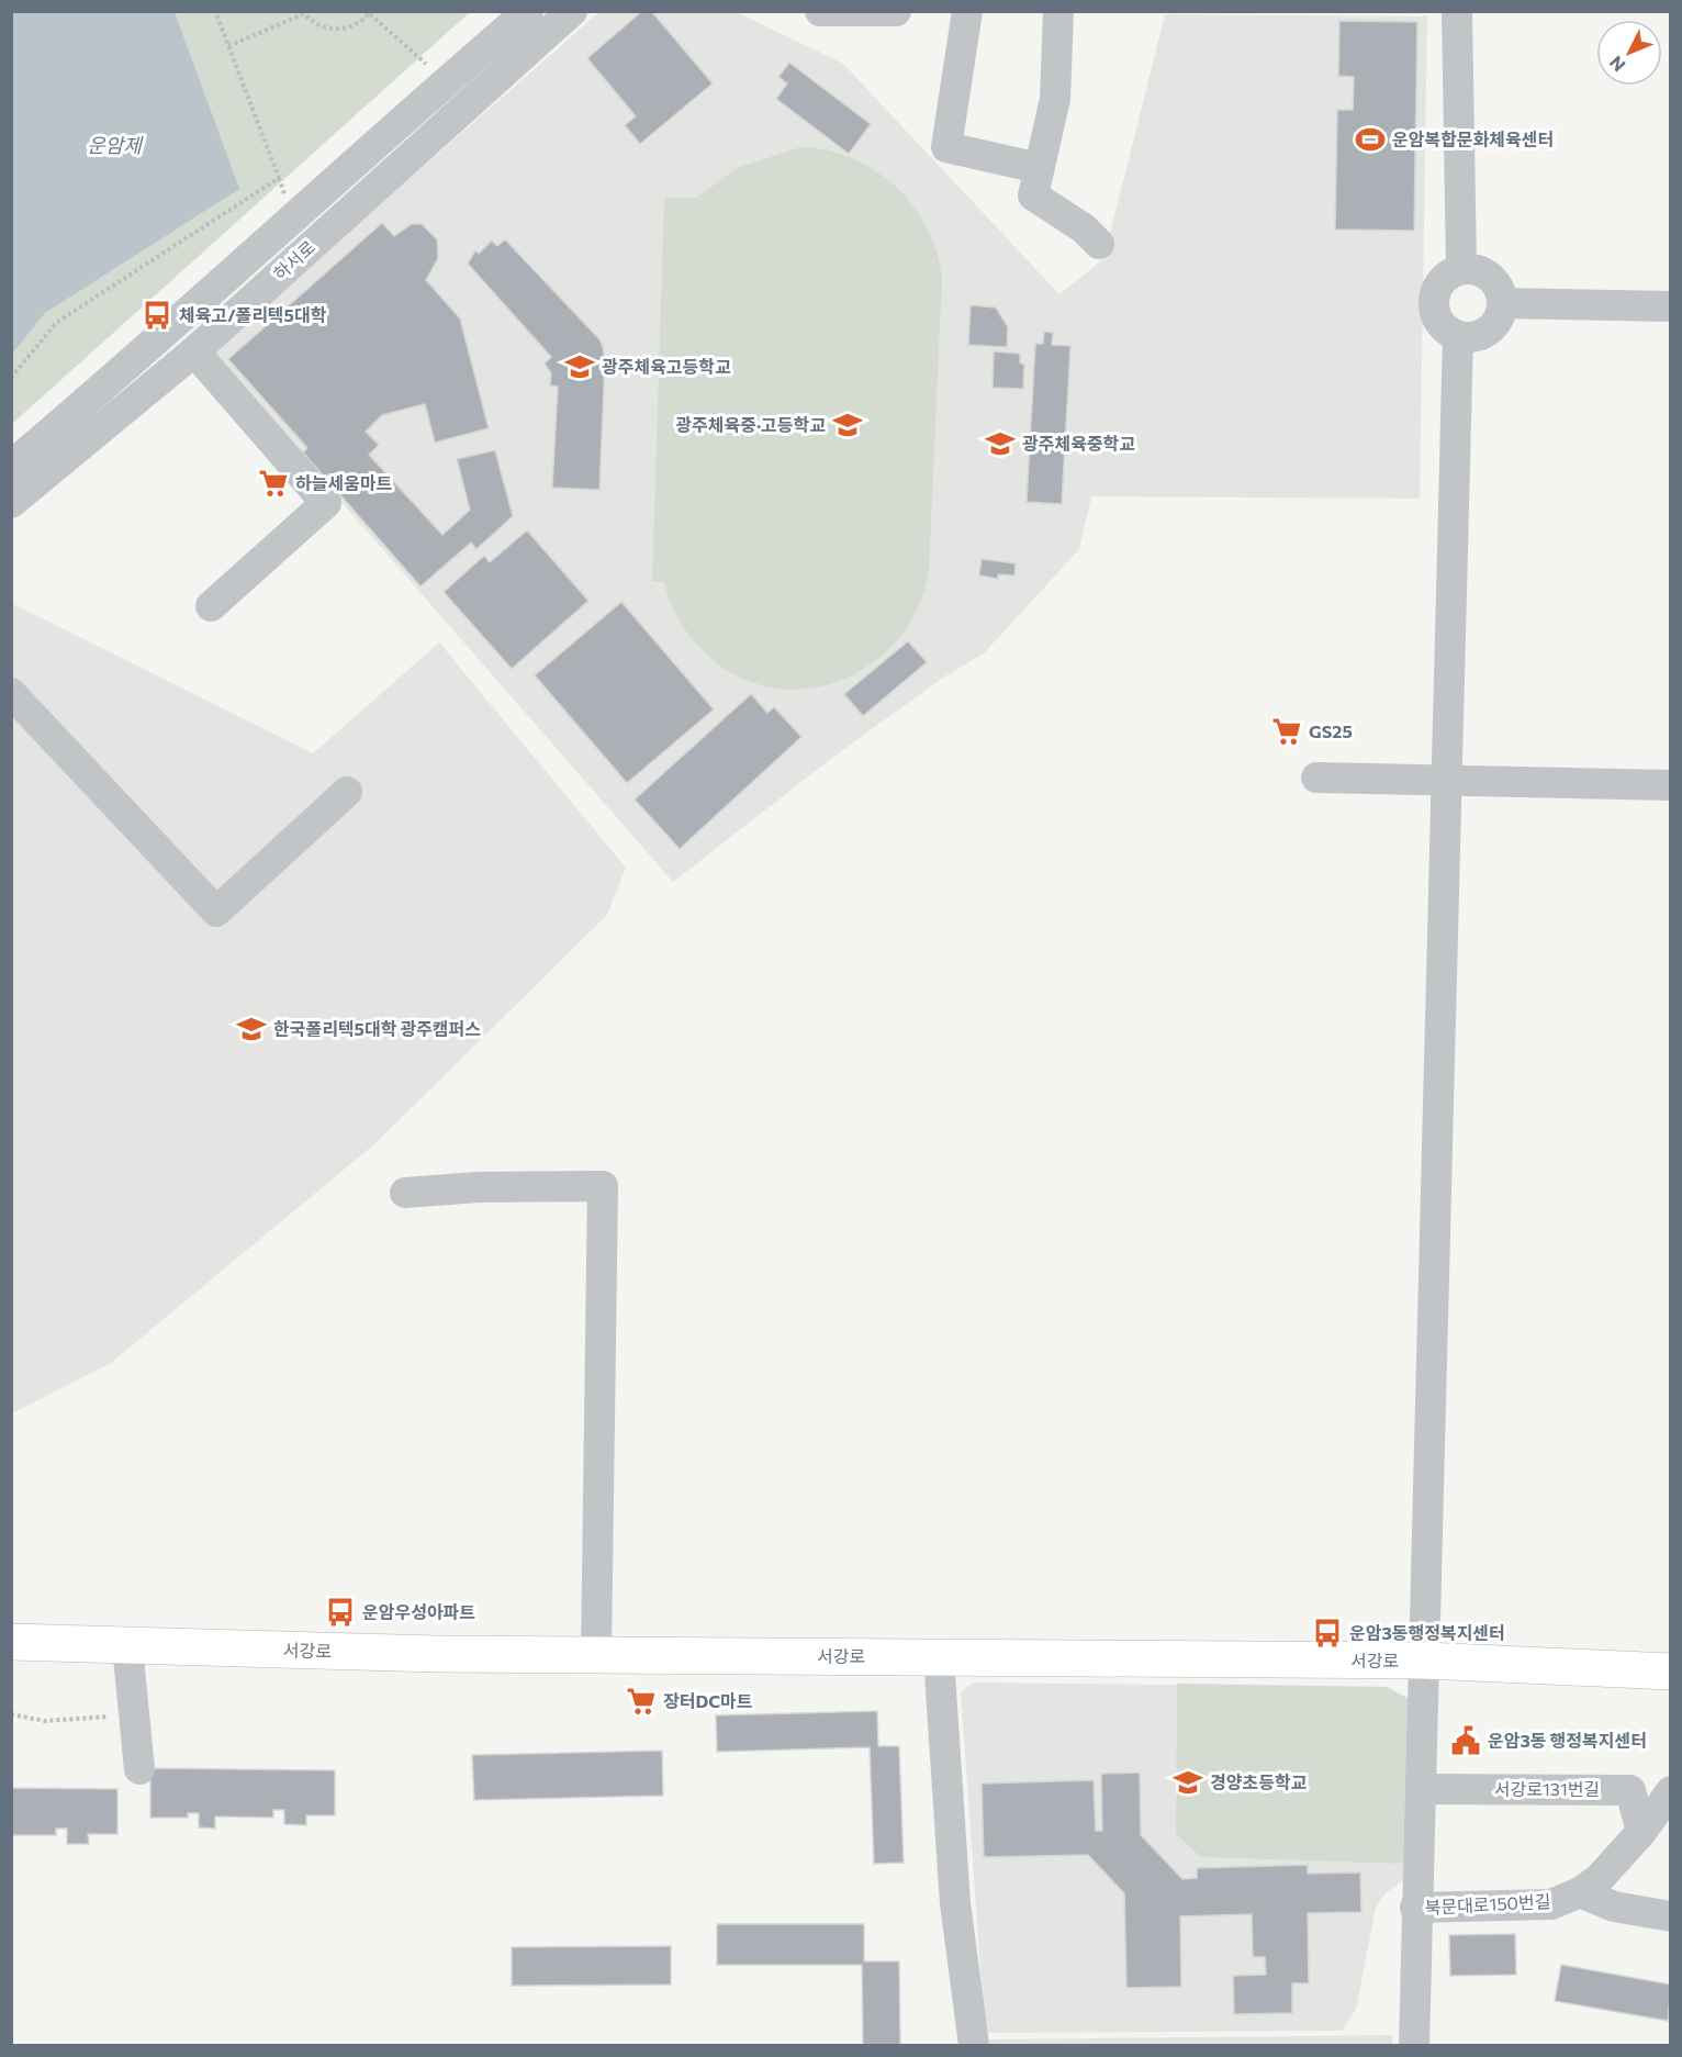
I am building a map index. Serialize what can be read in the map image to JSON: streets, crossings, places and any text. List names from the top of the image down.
{
  "streets": {
    "main road": ["서강로"],
    "street": ["하서로", "서강로131번길", "북문대로150번길"]
  },
  "crossings": [
    ["서강로131번길", "북문대로150번길"]
  ],
  "water": ["운암제"],
  "places": {
    "sports": ["운암복합문화체육센터"],
    "bus stop": ["체육고/폴리텍5대학", "운암우성아파트", "운암3동행정복지센터"],
    "school or university": [
      "광주체육고등학교",
      "광주체육중·고등학교",
      "광주체육중학교",
      "한국폴리텍5대학 광주캠퍼스",
      "경양초등학교"
    ],
    "supermarket": ["하늘세움마트", "GS25", "장터DC마트"],
    "public building": ["운암3동 행정복지센터"]
  },
  "north": "bottom left"
}
